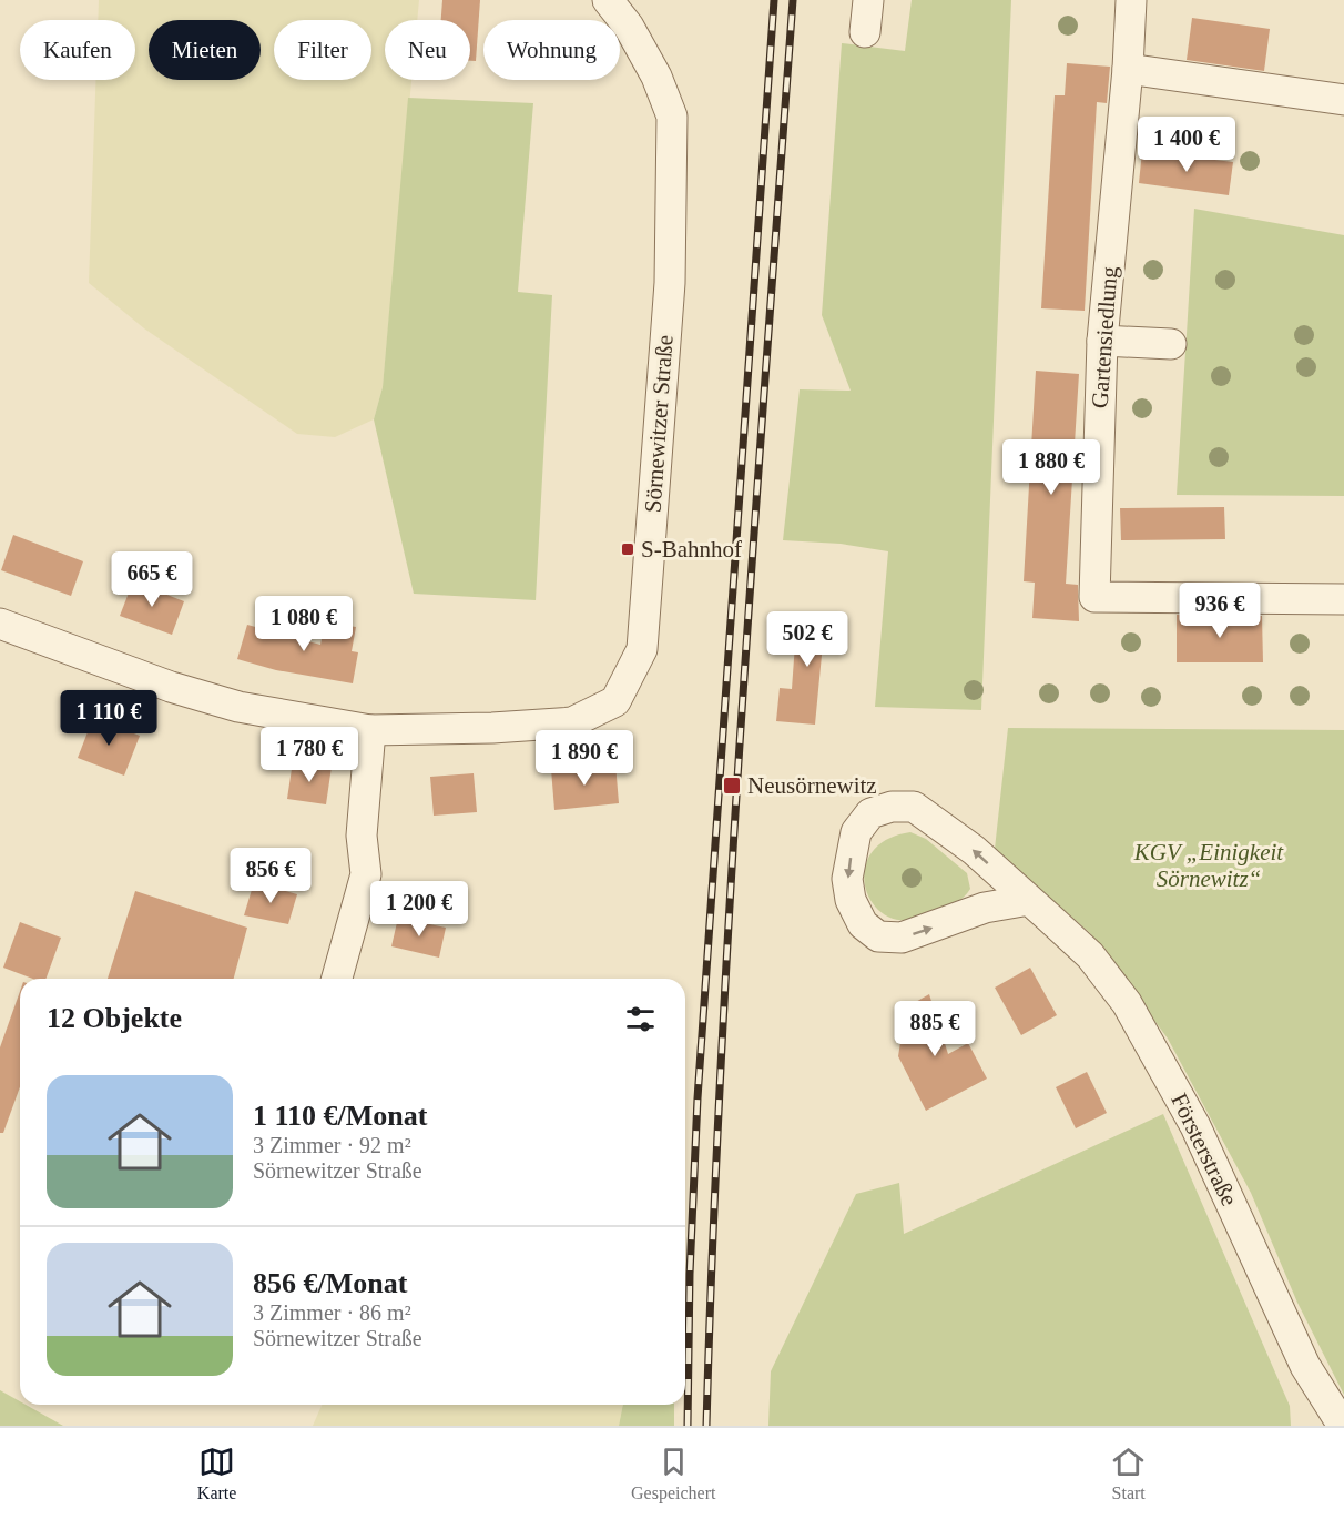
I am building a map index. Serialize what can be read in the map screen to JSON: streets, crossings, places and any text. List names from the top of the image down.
{
  "streets": {
    "street": ["Gartensiedlung", "Sörnewitzer Straße", "Försterstraße"]
  },
  "parks": ["KGV „Einigkeit Sörnewitz“"],
  "places": {
    "transit": ["S-Bahnhof", "Neusörnewitz"]
  },
  "page": {
    "chip": [
      "Kaufen",
      "Mieten",
      "Filter",
      "Neu",
      "Wohnung"
    ],
    "price": [
      "1 400 €",
      "1 880 €",
      "665 €",
      "936 €",
      "1 080 €",
      "502 €",
      "1 110 €",
      "1 780 €",
      "1 890 €",
      "856 €",
      "1 200 €",
      "885 €"
    ],
    "heading": "12 Objekte",
    "list": [
      {
        "name": "1 110 €/Monat",
        "note": "3 Zimmer · 92 m² · Sörnewitzer Straße"
      },
      {
        "name": "856 €/Monat",
        "note": "3 Zimmer · 86 m² · Sörnewitzer Straße"
      }
    ],
    "tabs": ["Karte", "Gespeichert", "Start"]
  }
}
